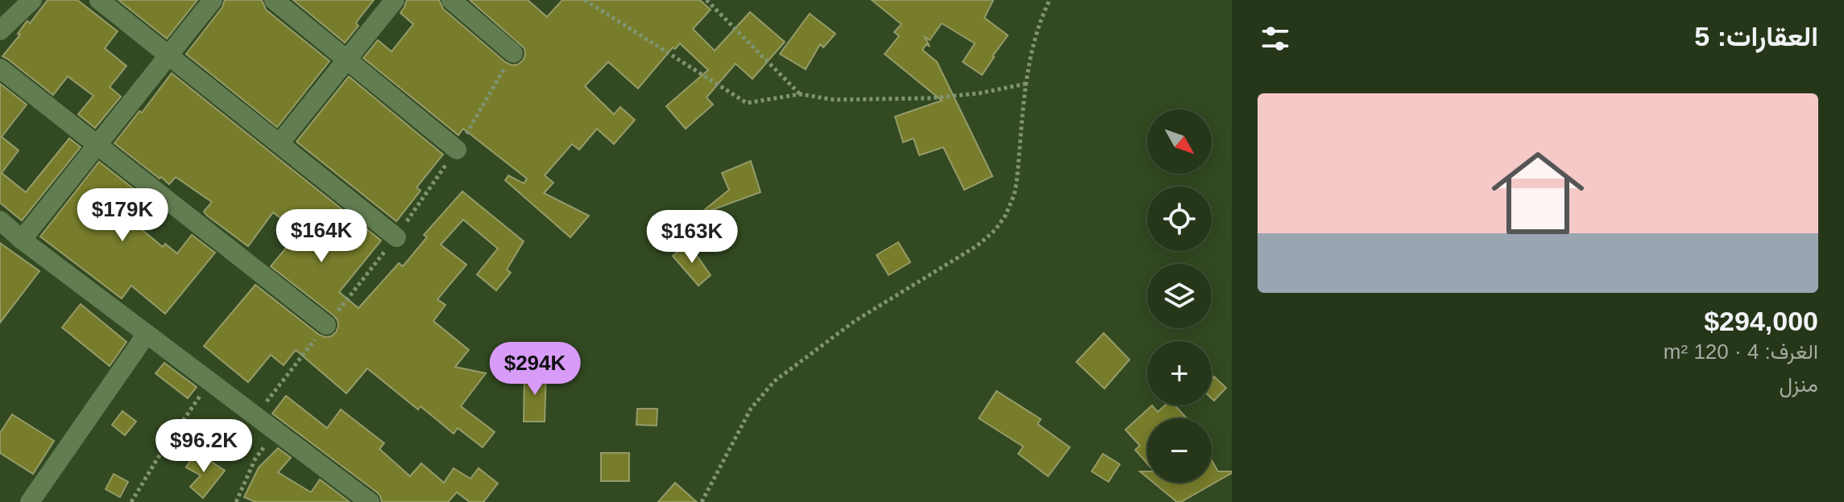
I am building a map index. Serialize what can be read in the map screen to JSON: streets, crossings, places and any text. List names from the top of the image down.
{
  "north": "bottom right",
  "page": {
    "heading": "العقارات: 5",
    "list": [
      {
        "name": "$294,000",
        "note": "الغرف: 4 · 120 m² · منزل"
      }
    ],
    "map_buttons": ["+", "−"],
    "price": [
      "$179K",
      "$164K",
      "$163K",
      "$294K",
      "$96.2K"
    ]
  }
}
